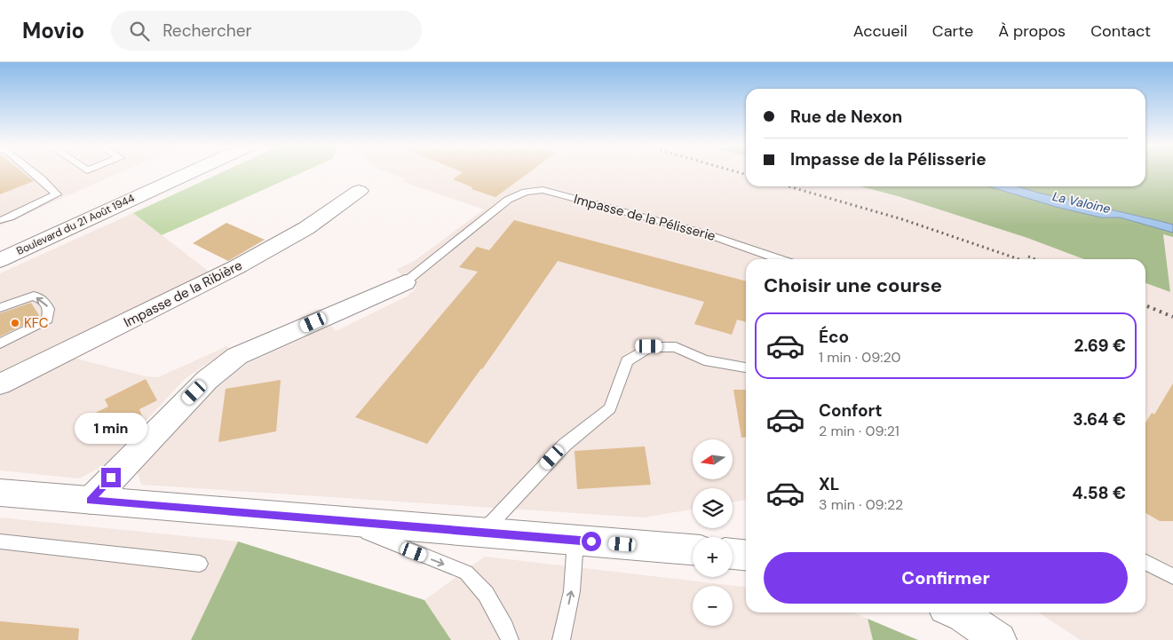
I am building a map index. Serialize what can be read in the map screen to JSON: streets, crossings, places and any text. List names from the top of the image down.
{
  "streets": {
    "main road": ["Impasse de la Pélisserie", "Boulevard du 21 Août 1944", "Impasse de la Ribière"]
  },
  "water": ["La Valoine"],
  "places": ["KFC"],
  "north": "left",
  "page": {
    "header": "Movio",
    "search": "Rechercher",
    "nav": [
      "Accueil",
      "Carte",
      "À propos",
      "Contact"
    ],
    "banner": ["Rue de Nexon", "Impasse de la Pélisserie"],
    "heading": "Choisir une course",
    "list": [
      {
        "name": "Éco",
        "note": "1 min · 09:20",
        "value": "2.69 €"
      },
      {
        "name": "Confort",
        "note": "2 min · 09:21",
        "value": "3.64 €"
      },
      {
        "name": "XL",
        "note": "3 min · 09:22",
        "value": "4.58 €"
      }
    ],
    "bubble": "1 min",
    "map_buttons": ["+", "−"],
    "buttons": "Confirmer"
  }
}
